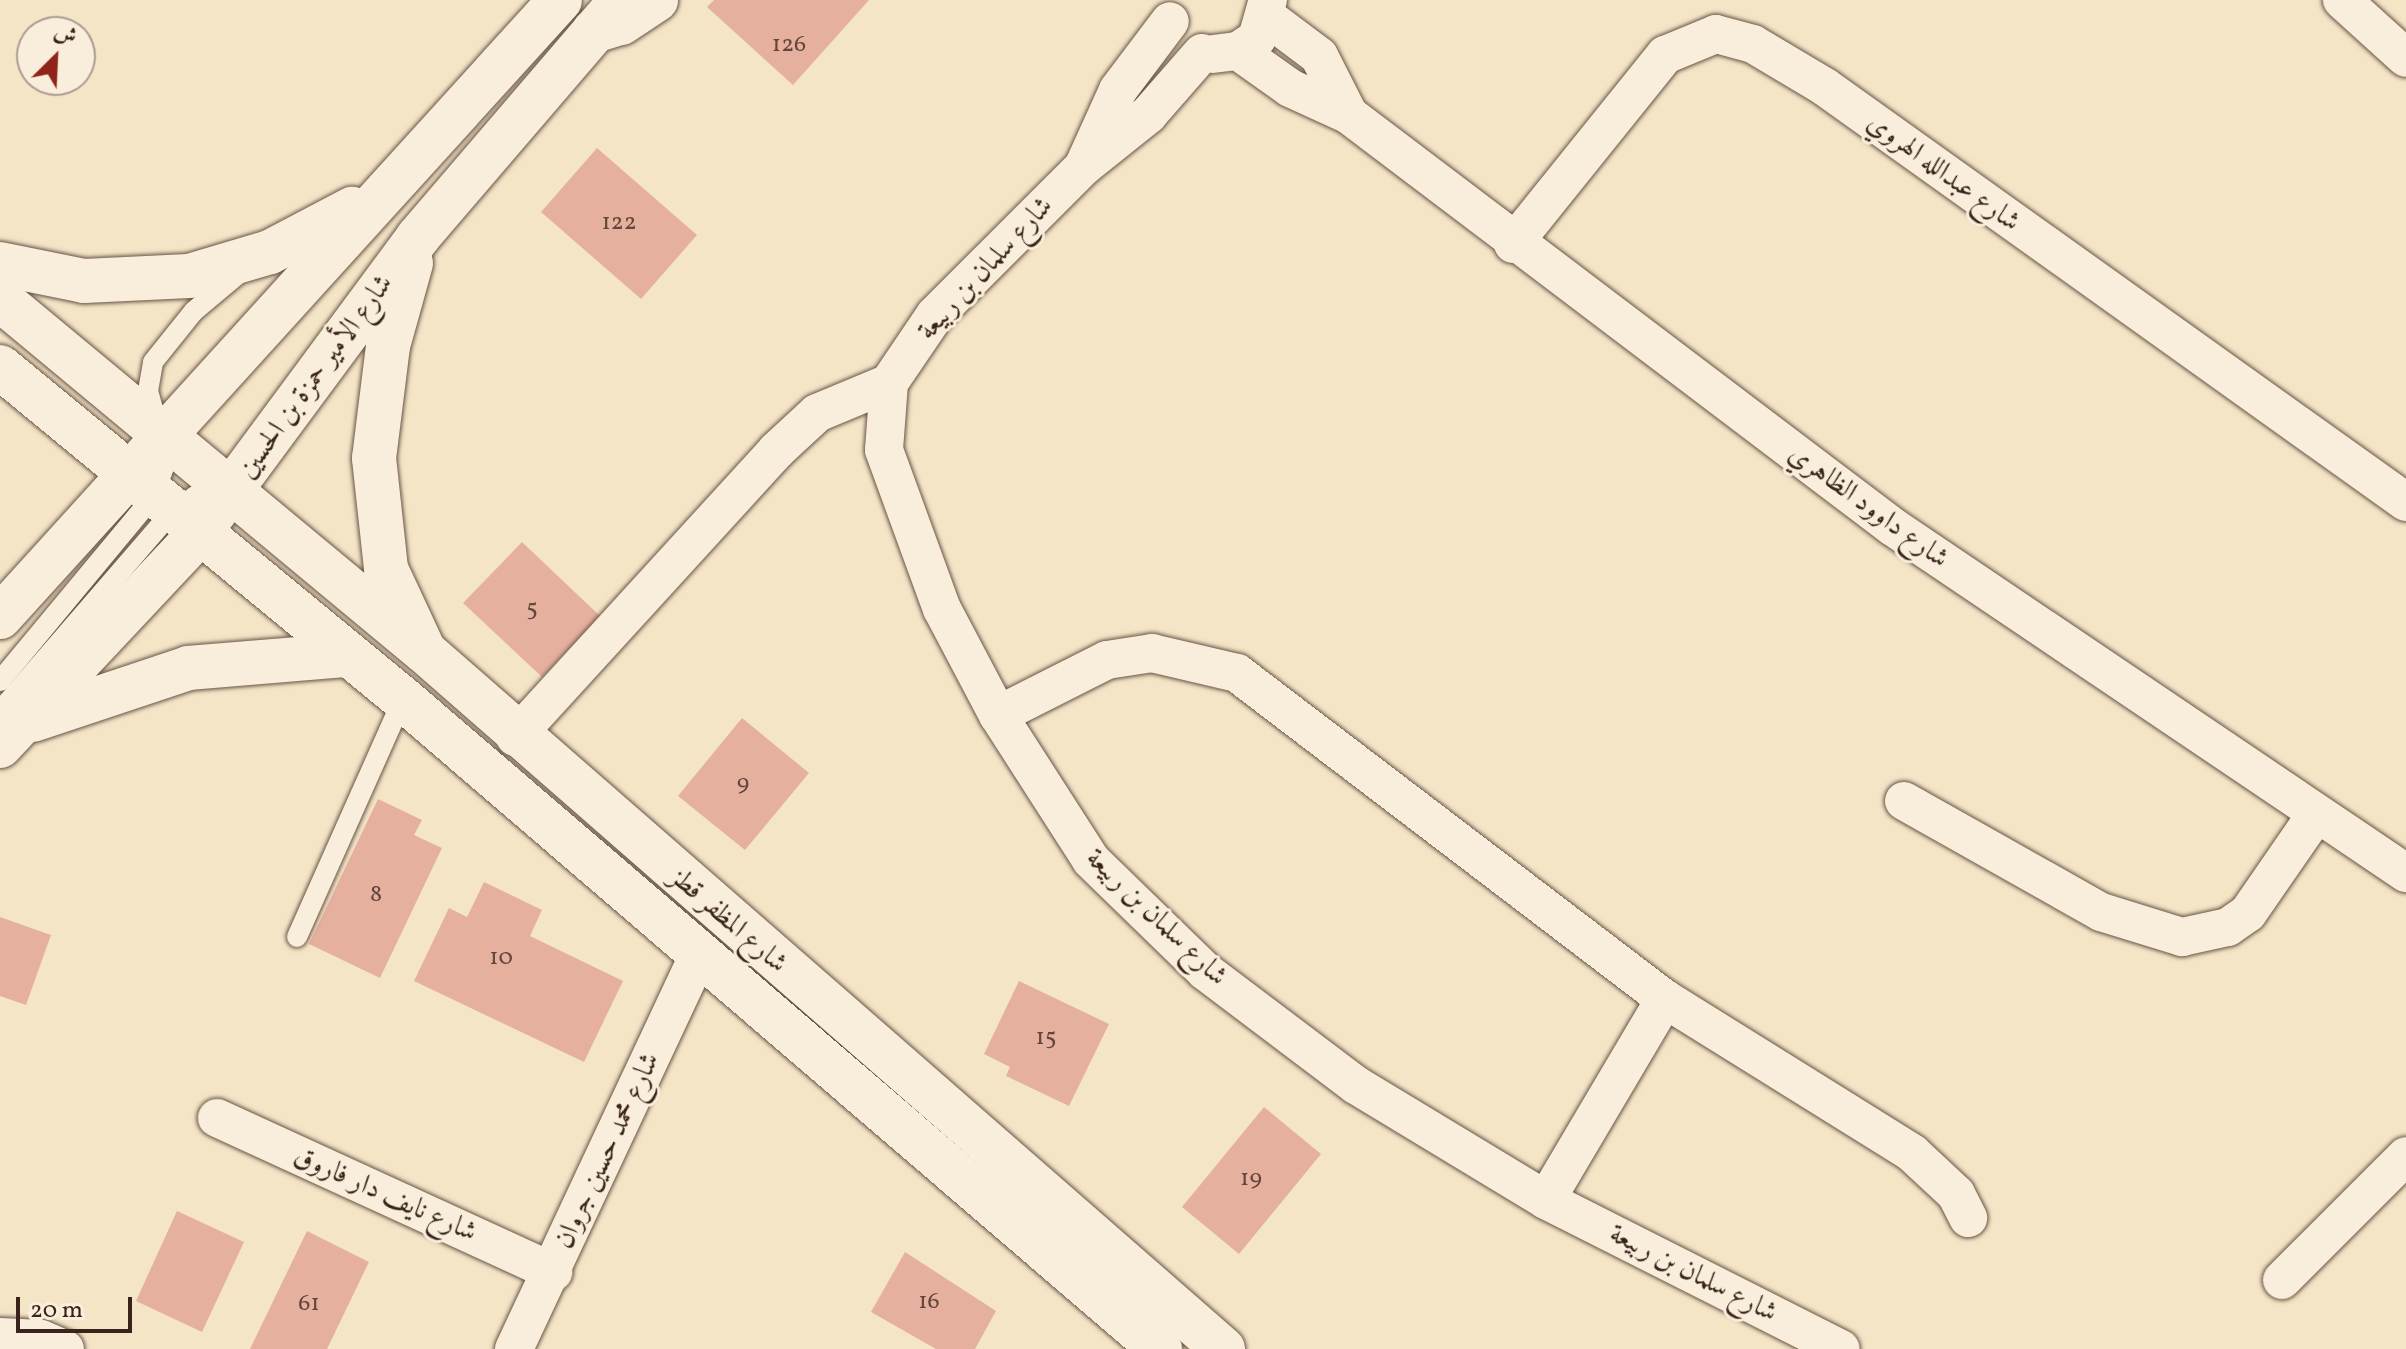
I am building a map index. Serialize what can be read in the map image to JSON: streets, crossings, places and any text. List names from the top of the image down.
{
  "streets": {
    "street": [
      "شارع عبدالله الهروي",
      "شارع سلمان بن ربيعة",
      "شارع الأمير حمزة بن الحسين",
      "شارع داوود الظاهري",
      "شارع المظفر قطز",
      "شارع محمد حسين جروان",
      "شارع نايف دار فاروق"
    ]
  },
  "crossings": [
    ["شارع عبدالله الهروي", "شارع داوود الظاهري"],
    ["شارع سلمان بن ربيعة", "شارع داوود الظاهري"],
    ["شارع الأمير حمزة بن الحسين", "شارع المظفر قطز"],
    ["شارع المظفر قطز", "شارع محمد حسين جروان"],
    ["شارع محمد حسين جروان", "شارع نايف دار فاروق"]
  ],
  "house_numbers": [
    "126",
    "122",
    "5",
    "9",
    "8",
    "10",
    "15",
    "19",
    "16",
    "61"
  ],
  "scale_bar": "20 m",
  "north": "top right"
}
